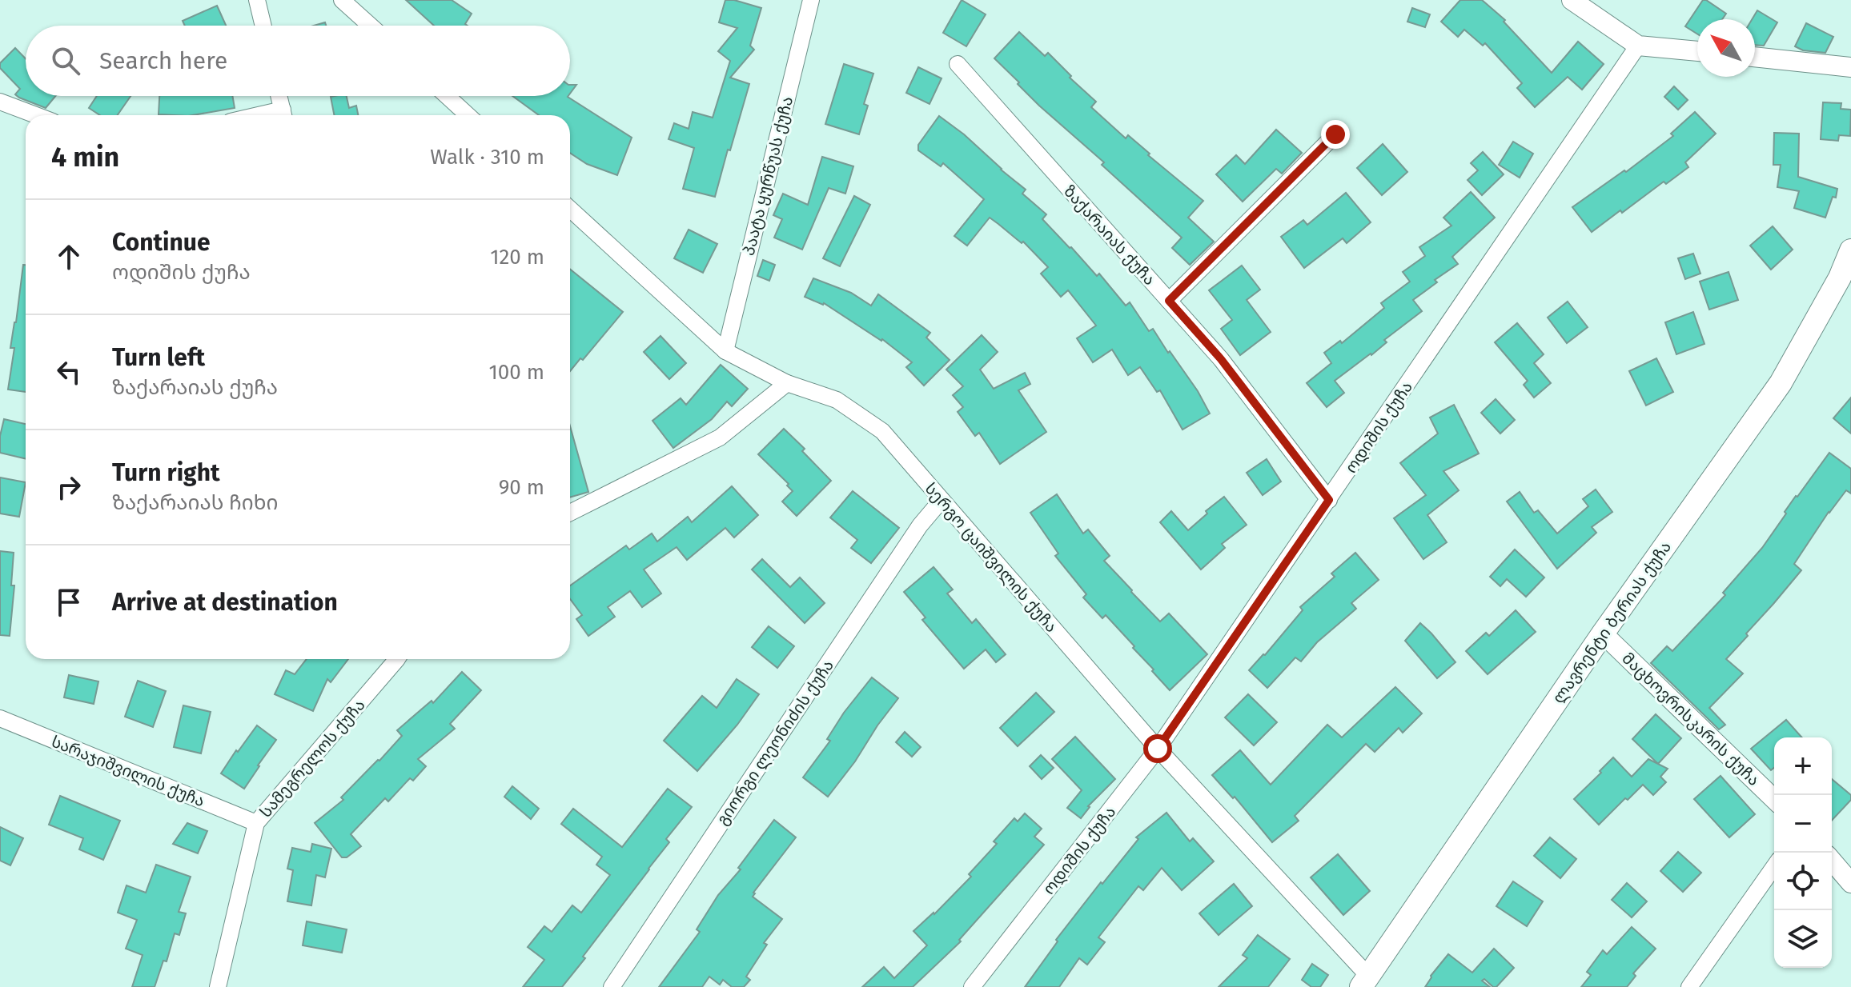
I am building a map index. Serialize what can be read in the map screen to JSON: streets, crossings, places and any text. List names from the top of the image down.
{
  "streets": {
    "main road": ["ლავრენტი ბერიას ქუჩა"],
    "street": [
      "პაატა ყურწუას ქუჩა",
      "ზაქარაიას ქუჩა",
      "ოდიშის ქუჩა",
      "სერგო ცაიშვილის ქუჩა",
      "მაცხოვრისკარის ქუჩა",
      "გიორგი ლეონიძის ქუჩა",
      "სამეგრელოს ქუჩა",
      "სარაჯიშვილის ქუჩა"
    ]
  },
  "crossings": [
    ["პაატა ყურწუას ქუჩა", "სერგო ცაიშვილის ქუჩა"],
    ["ზაქარაიას ქუჩა", "ოდიშის ქუჩა"],
    ["ოდიშის ქუჩა", "სერგო ცაიშვილის ქუჩა"],
    ["სერგო ცაიშვილის ქუჩა", "ლავრენტი ბერიას ქუჩა"],
    ["სერგო ცაიშვილის ქუჩა", "გიორგი ლეონიძის ქუჩა"],
    ["ლავრენტი ბერიას ქუჩა", "მაცხოვრისკარის ქუჩა"],
    ["სამეგრელოს ქუჩა", "სარაჯიშვილის ქუჩა"]
  ],
  "north": "top left",
  "page": {
    "search": "Search here",
    "heading": ["4 min", "Walk · 310 m"],
    "list": [
      ["Continue", "ოდიშის ქუჩა", "120 m"],
      ["Turn left", "ზაქარაიას ქუჩა", "100 m"],
      ["Turn right", "ზაქარაიას ჩიხი", "90 m"],
      "Arrive at destination"
    ],
    "map_buttons": ["+", "−"]
  }
}
